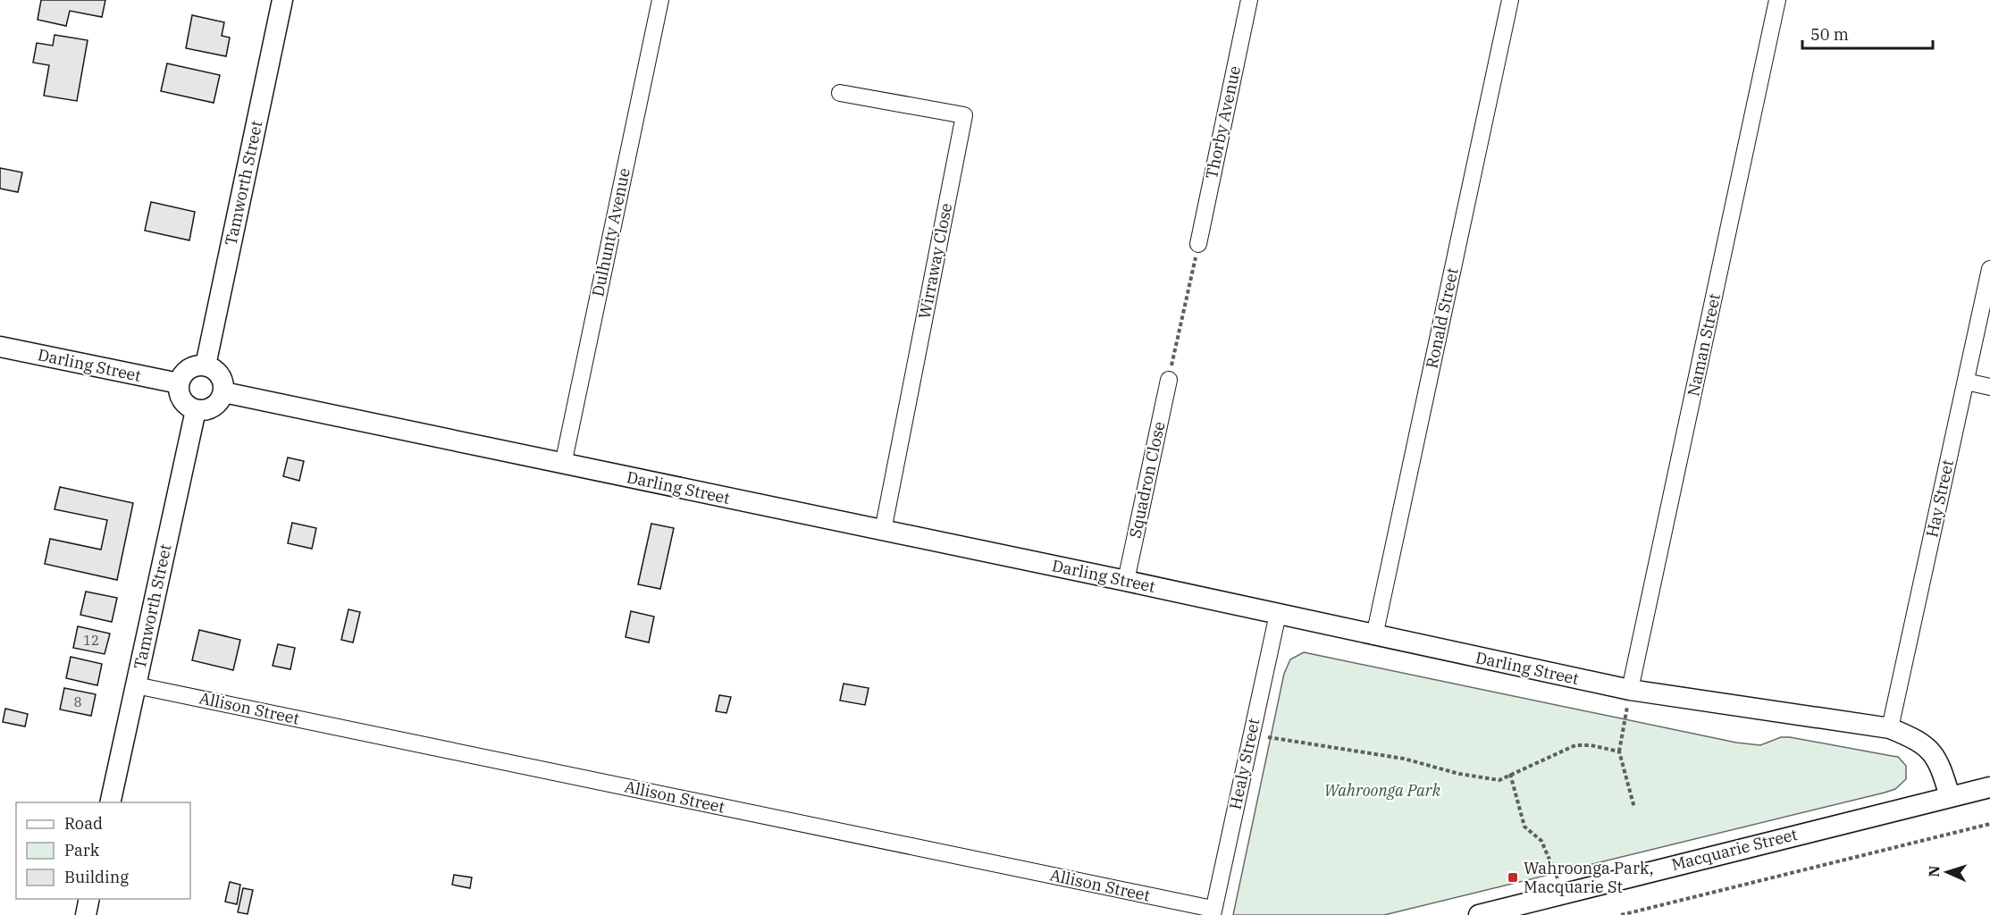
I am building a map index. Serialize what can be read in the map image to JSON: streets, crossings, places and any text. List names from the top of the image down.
{
  "streets": {
    "street": [
      "Thorby Avenue",
      "Tamworth Street",
      "Dulhunty Avenue",
      "Wirraway Close",
      "Ronald Street",
      "Naman Street",
      "Darling Street",
      "Squadron Close",
      "Hay Street",
      "Allison Street",
      "Healy Street",
      "Macquarie Street"
    ]
  },
  "crossings": [
    ["Tamworth Street", "Darling Street"],
    ["Tamworth Street", "Allison Street"],
    ["Dulhunty Avenue", "Darling Street"],
    ["Wirraway Close", "Darling Street"],
    ["Ronald Street", "Darling Street"],
    ["Naman Street", "Darling Street"],
    ["Darling Street", "Squadron Close"],
    ["Darling Street", "Hay Street"],
    ["Darling Street", "Healy Street"],
    ["Darling Street", "Macquarie Street"],
    ["Allison Street", "Healy Street"]
  ],
  "parks": ["Wahroonga Park"],
  "places": {
    "transit": ["Wahroonga Park, Macquarie St"]
  },
  "house_numbers": ["12", "8"],
  "legend": ["Road", "Park", "Building"],
  "scale_bar": "50 m",
  "north": "left"
}
